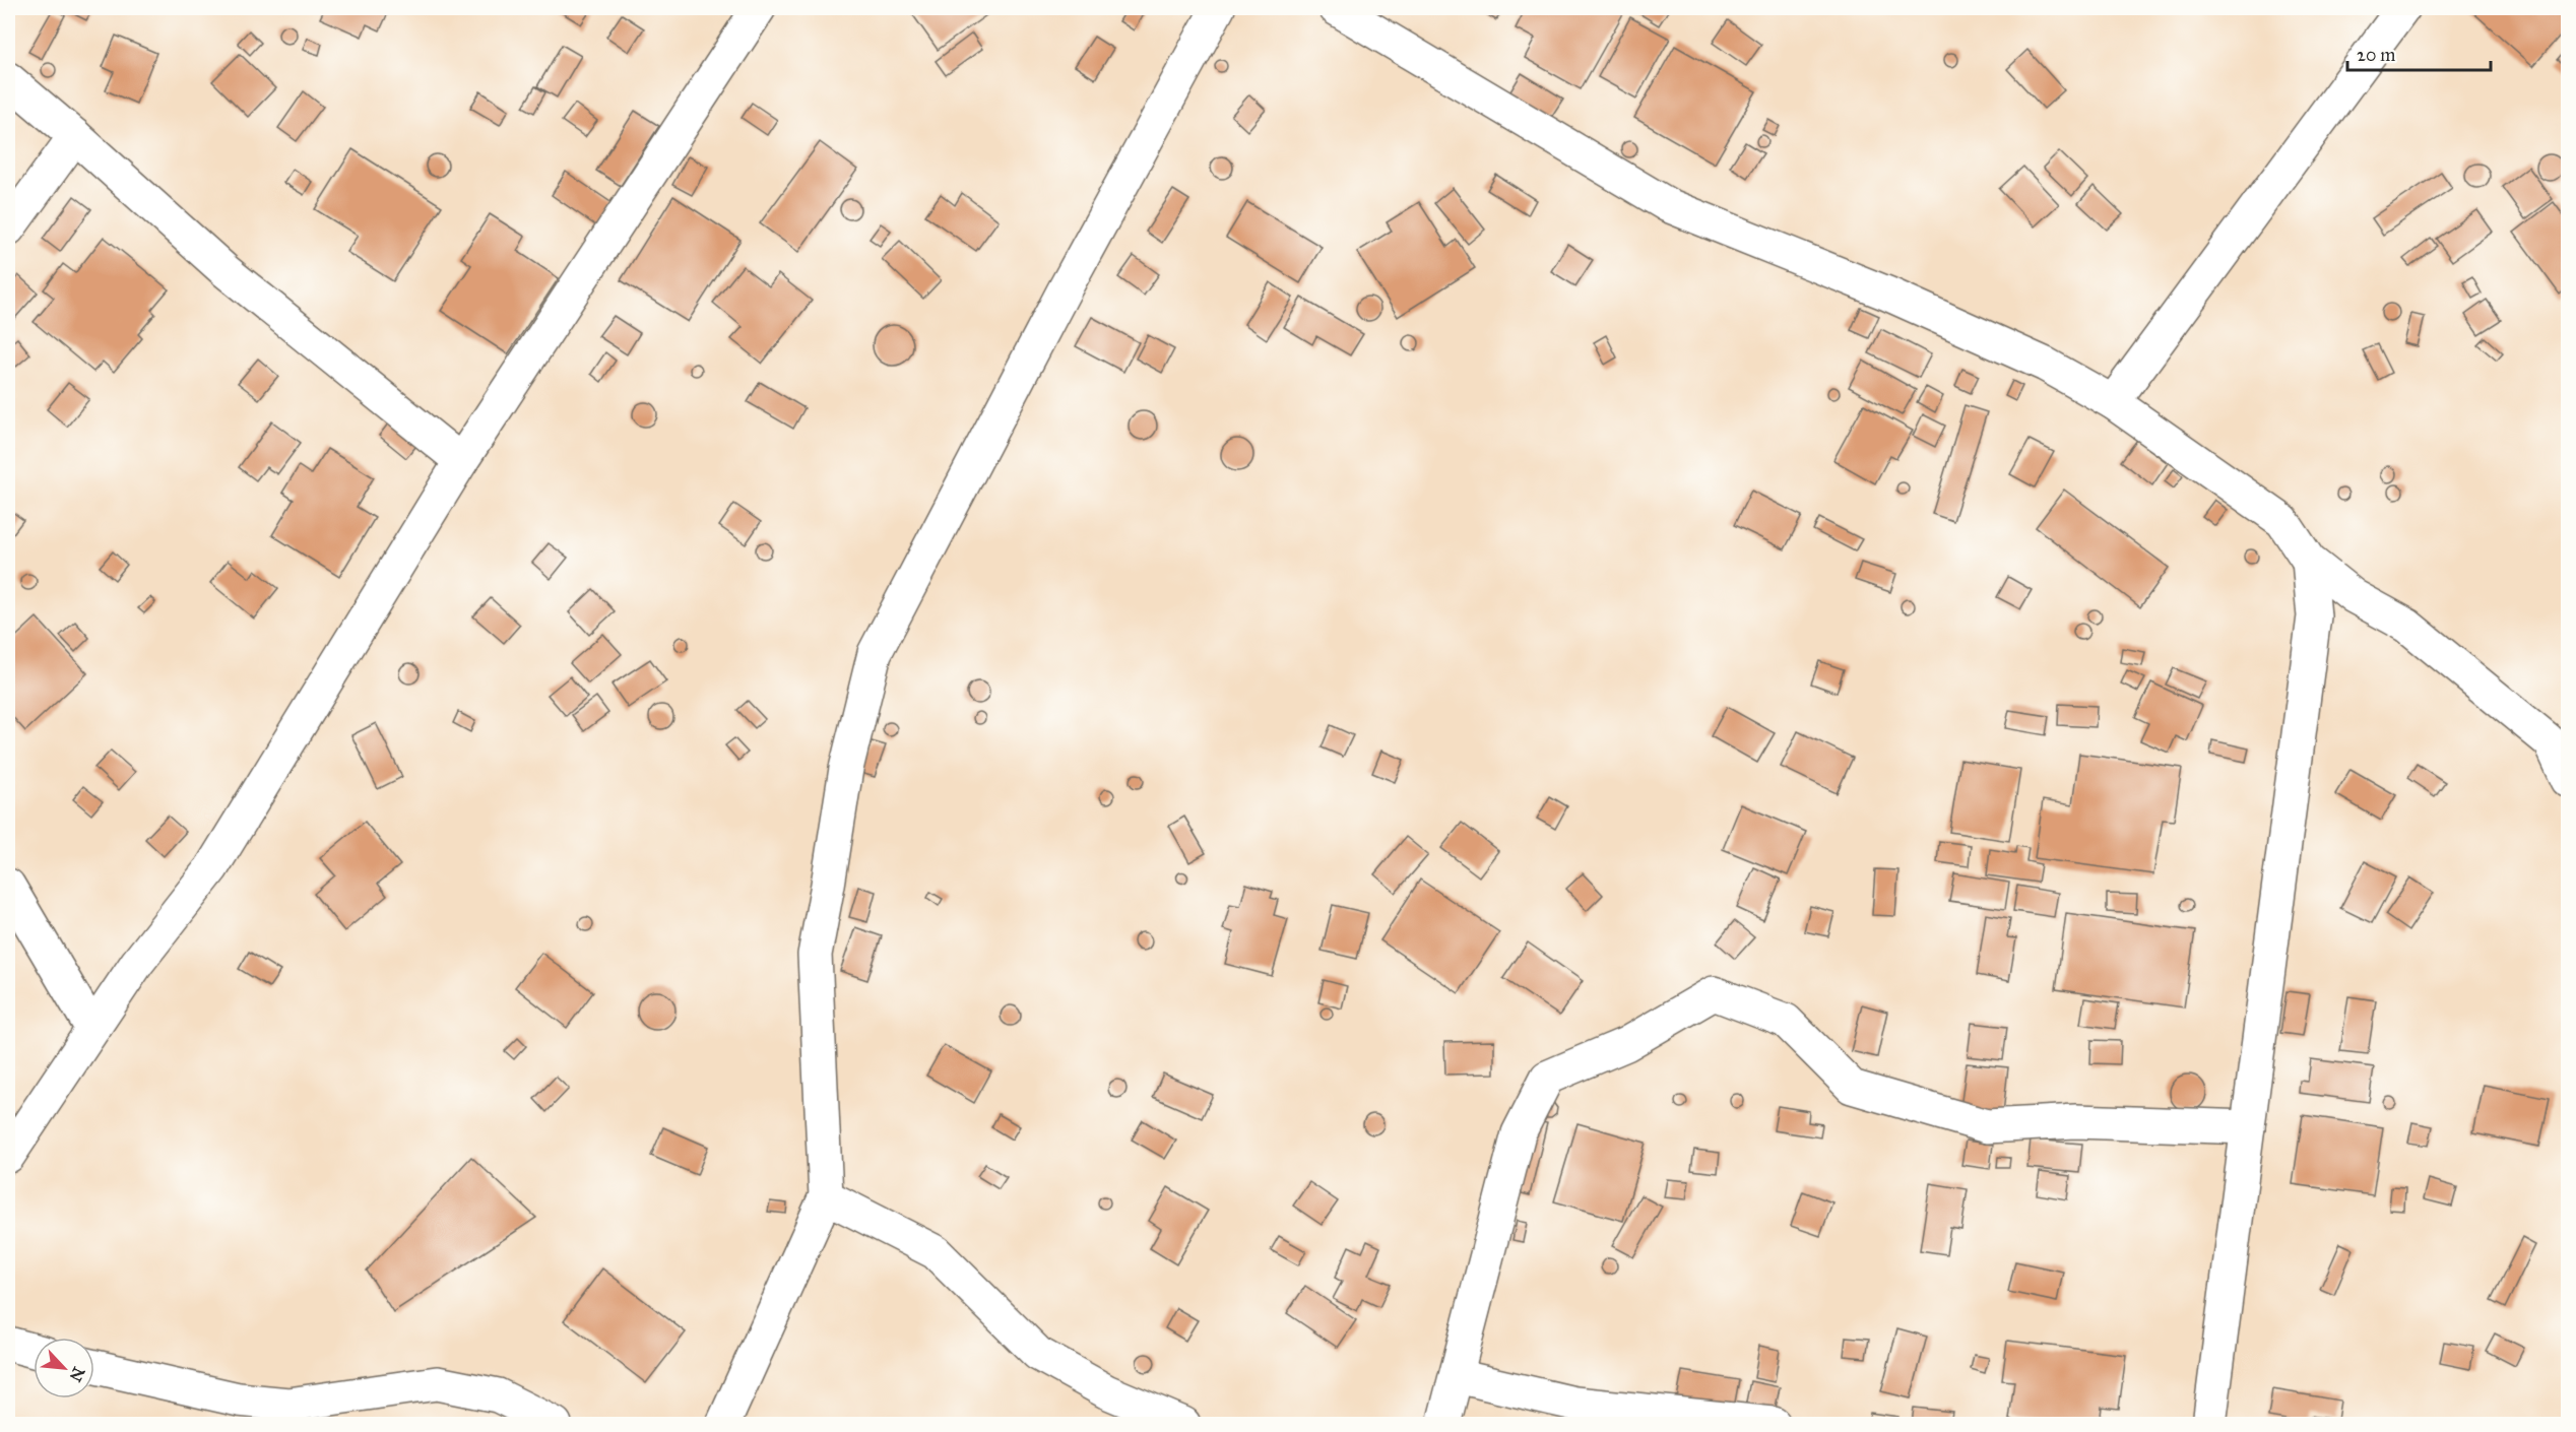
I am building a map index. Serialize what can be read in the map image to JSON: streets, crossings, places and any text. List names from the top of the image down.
{
  "scale_bar": "20 m",
  "north": "bottom right"
}
